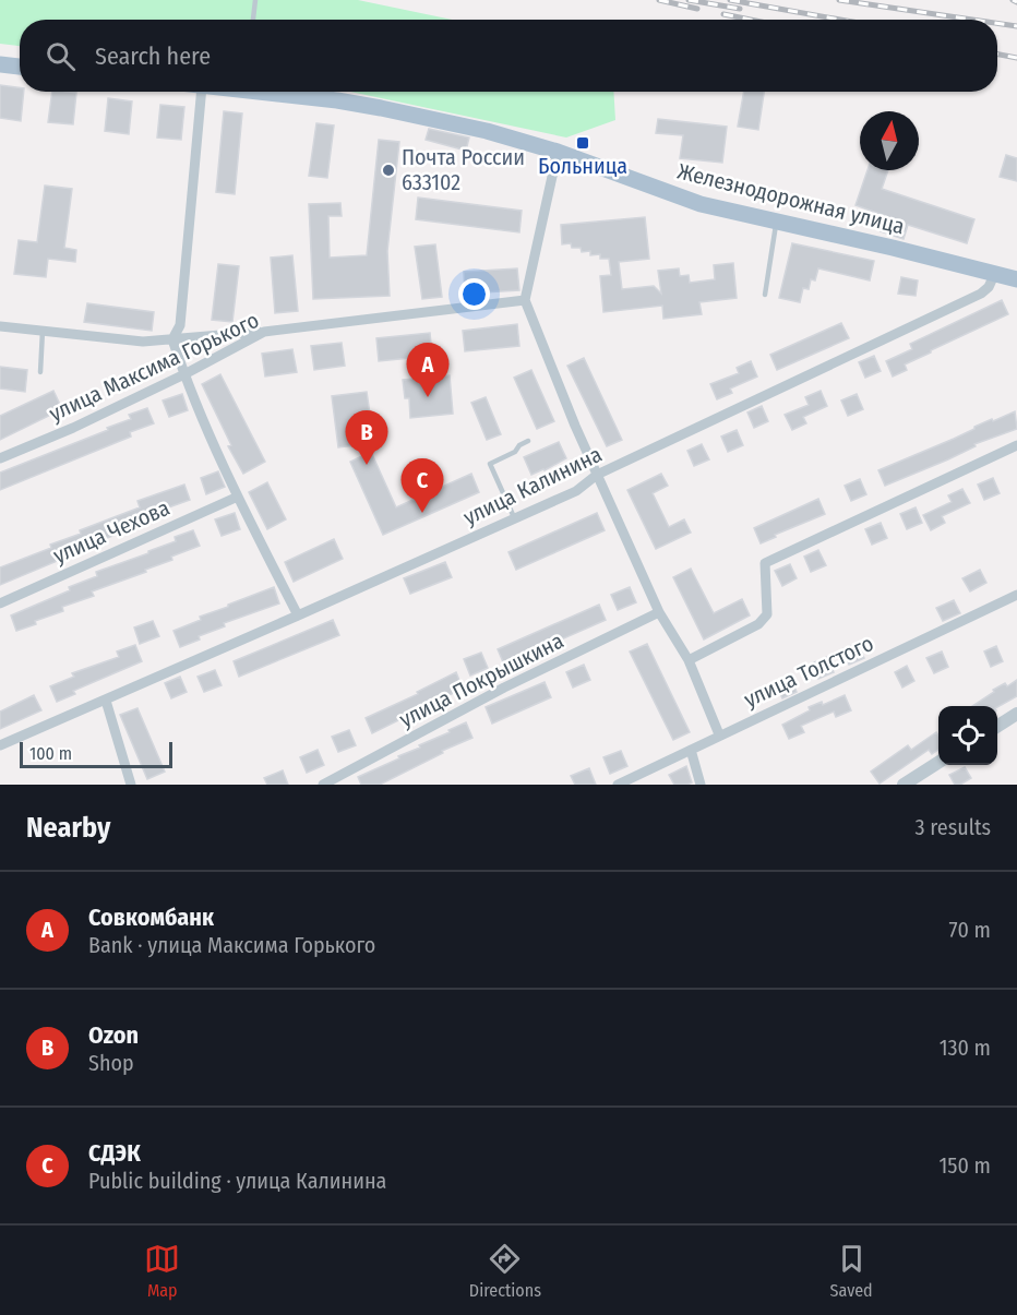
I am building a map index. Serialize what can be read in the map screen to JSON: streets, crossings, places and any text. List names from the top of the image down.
{
  "streets": {
    "main road": ["Железнодорожная улица"],
    "street": [
      "улица Максима Горького",
      "улица Калинина",
      "улица Чехова",
      "улица Толстого",
      "улица Покрышкина"
    ]
  },
  "crossings": [
    ["Железнодорожная улица", "улица Калинина"]
  ],
  "places": {
    "transit": ["Больница"],
    "other": ["Почта России 633102"]
  },
  "scale_bar": "100 m",
  "north": "top",
  "page": {
    "search": "Search here",
    "pins": ["A", "B", "C"],
    "scale": "100 m",
    "heading": ["Nearby", "3 results"],
    "list": [
      {
        "mark": "A",
        "name": "Совкомбанк",
        "note": "Bank · улица Максима Горького",
        "value": "70 m"
      },
      {
        "mark": "B",
        "name": "Ozon",
        "note": "Shop",
        "value": "130 m"
      },
      {
        "mark": "C",
        "name": "СДЭК",
        "note": "Public building · улица Калинина",
        "value": "150 m"
      }
    ],
    "nav": ["Map", "Directions", "Saved"]
  }
}
